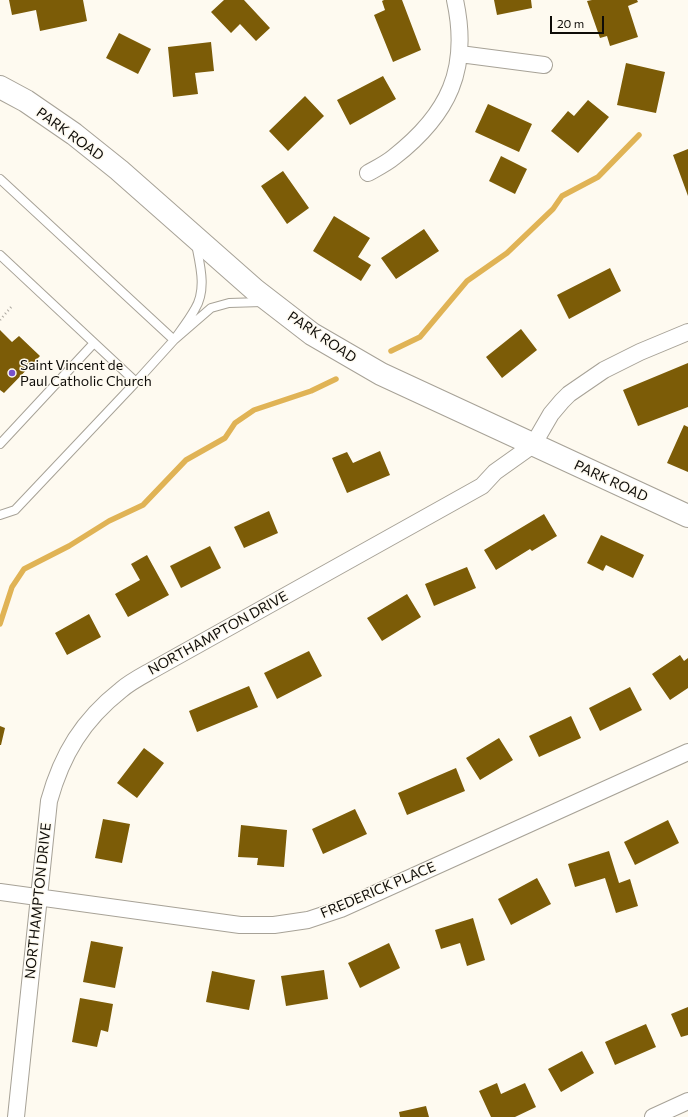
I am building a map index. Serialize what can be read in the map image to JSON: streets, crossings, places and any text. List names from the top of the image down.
{
  "streets": {
    "main road": ["PARK ROAD"],
    "street": ["NORTHAMPTON DRIVE", "FREDERICK PLACE"]
  },
  "crossings": [
    ["PARK ROAD", "NORTHAMPTON DRIVE"],
    ["NORTHAMPTON DRIVE", "FREDERICK PLACE"]
  ],
  "places": ["Saint Vincent de Paul Catholic Church"],
  "scale_bar": "20 m"
}
